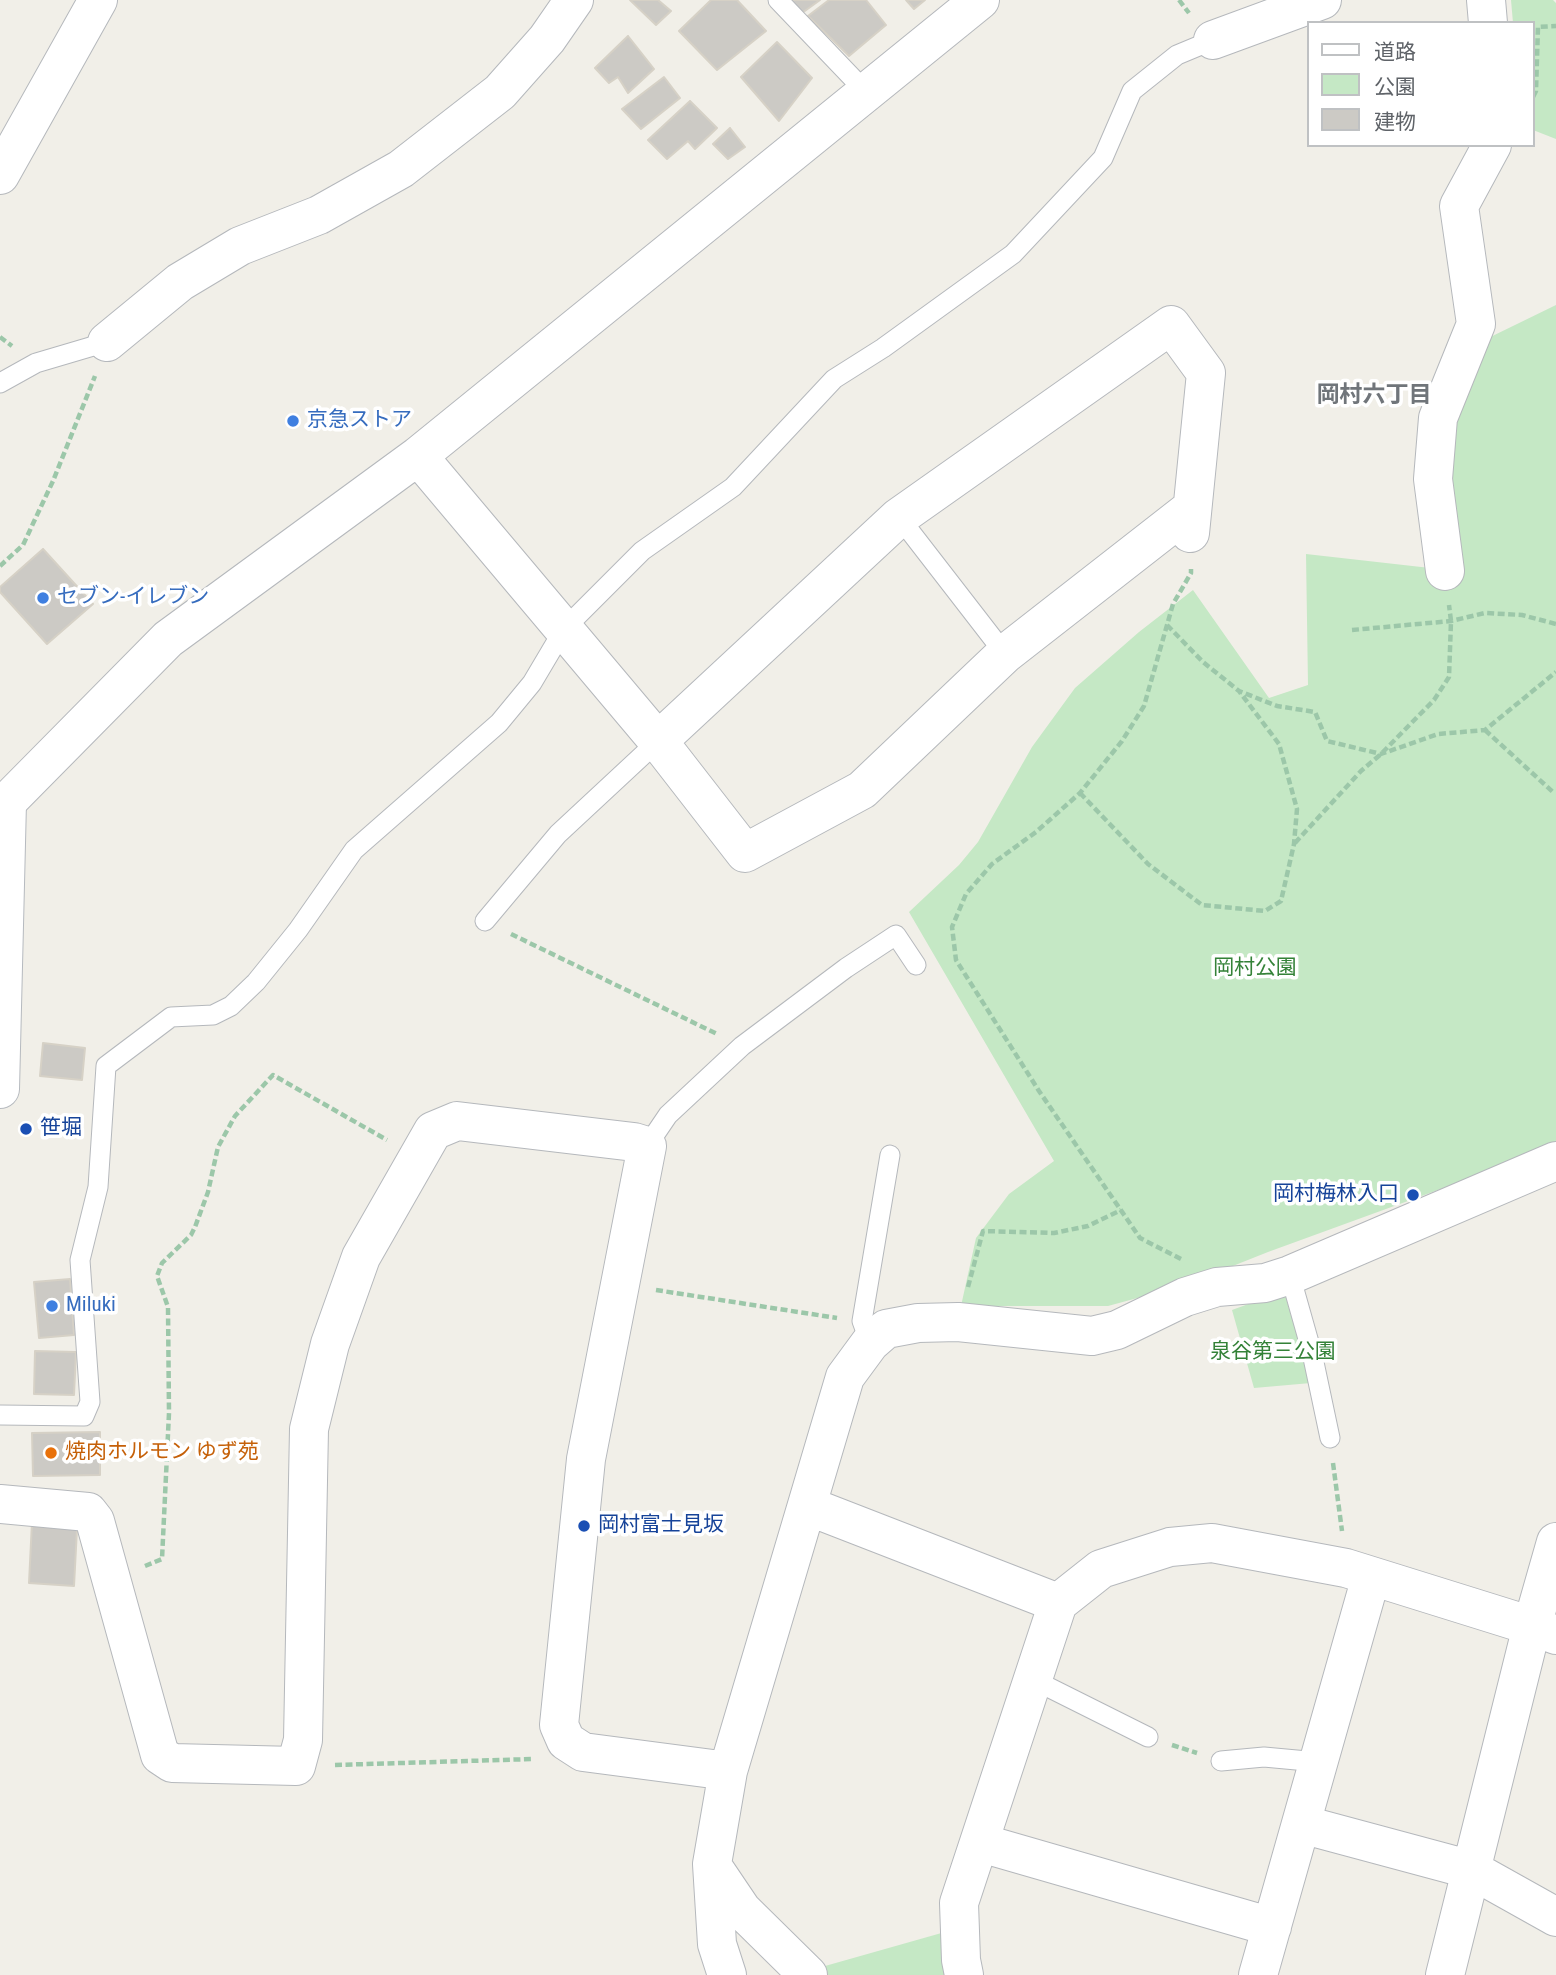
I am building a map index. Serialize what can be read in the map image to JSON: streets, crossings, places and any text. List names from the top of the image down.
{
  "districts": ["岡村六丁目"],
  "parks": ["岡村公園", "泉谷第三公園"],
  "places": [
    "京急ストア",
    "セブン-イレブン",
    "笹堀",
    "岡村梅林入口",
    "Miluki",
    "焼肉ホルモン ゆず苑",
    "岡村富士見坂"
  ],
  "legend": ["道路", "公園", "建物"]
}
